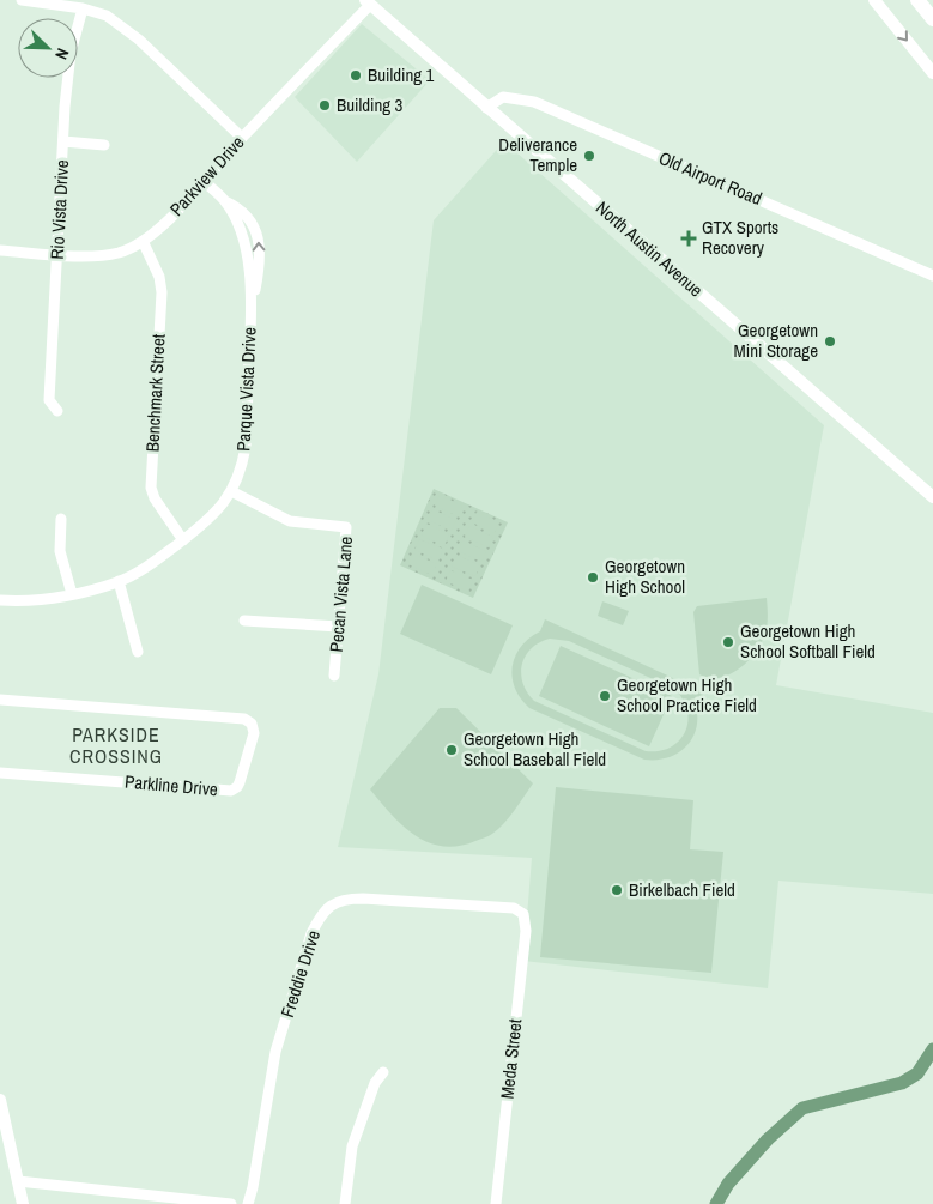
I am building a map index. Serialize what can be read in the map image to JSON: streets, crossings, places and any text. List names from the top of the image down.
{
  "streets": {
    "main road": ["North Austin Avenue"],
    "street": [
      "Parkview Drive",
      "Old Airport Road",
      "Rio Vista Drive",
      "Parque Vista Drive",
      "Benchmark Street",
      "Pecan Vista Lane",
      "Parkline Drive",
      "Freddie Drive",
      "Meda Street"
    ]
  },
  "crossings": [
    ["Parkview Drive", "Rio Vista Drive"],
    ["Parkview Drive", "North Austin Avenue"],
    ["Parkview Drive", "Parque Vista Drive"],
    ["Parkview Drive", "Benchmark Street"],
    ["Old Airport Road", "North Austin Avenue"],
    ["Parque Vista Drive", "Benchmark Street"],
    ["Parque Vista Drive", "Pecan Vista Lane"],
    ["Freddie Drive", "Meda Street"]
  ],
  "districts": ["PARKSIDE CROSSING"],
  "places": {
    "other": [
      "Building 1",
      "Building 3",
      "Deliverance Temple",
      "Georgetown Mini Storage",
      "Georgetown High School",
      "Georgetown High School Softball Field",
      "Georgetown High School Practice Field",
      "Georgetown High School Baseball Field",
      "Birkelbach Field"
    ],
    "health": ["GTX Sports Recovery"]
  },
  "north": "bottom right"
}
